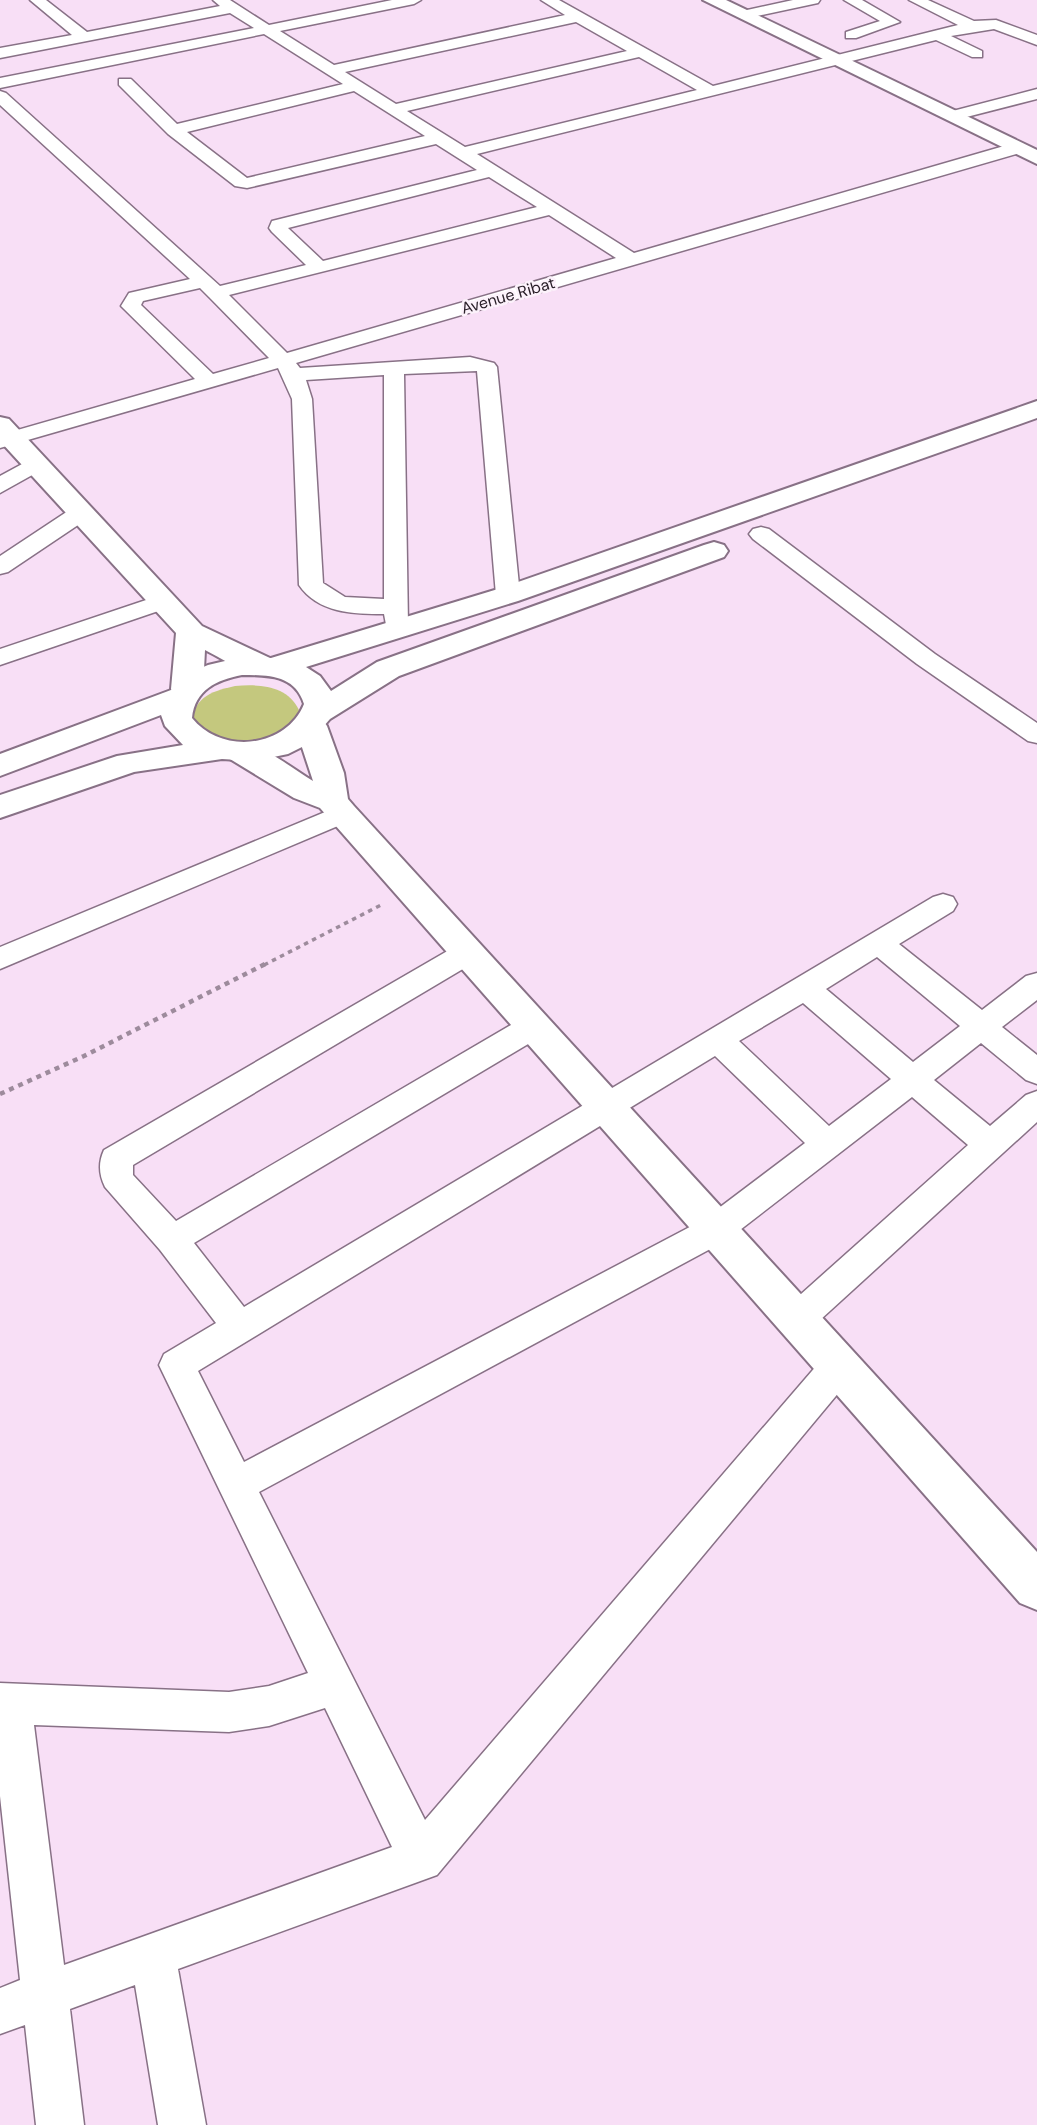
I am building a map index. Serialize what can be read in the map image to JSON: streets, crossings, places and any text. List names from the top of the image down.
{
  "streets": {
    "street": ["Avenue Ribat"]
  }
}
